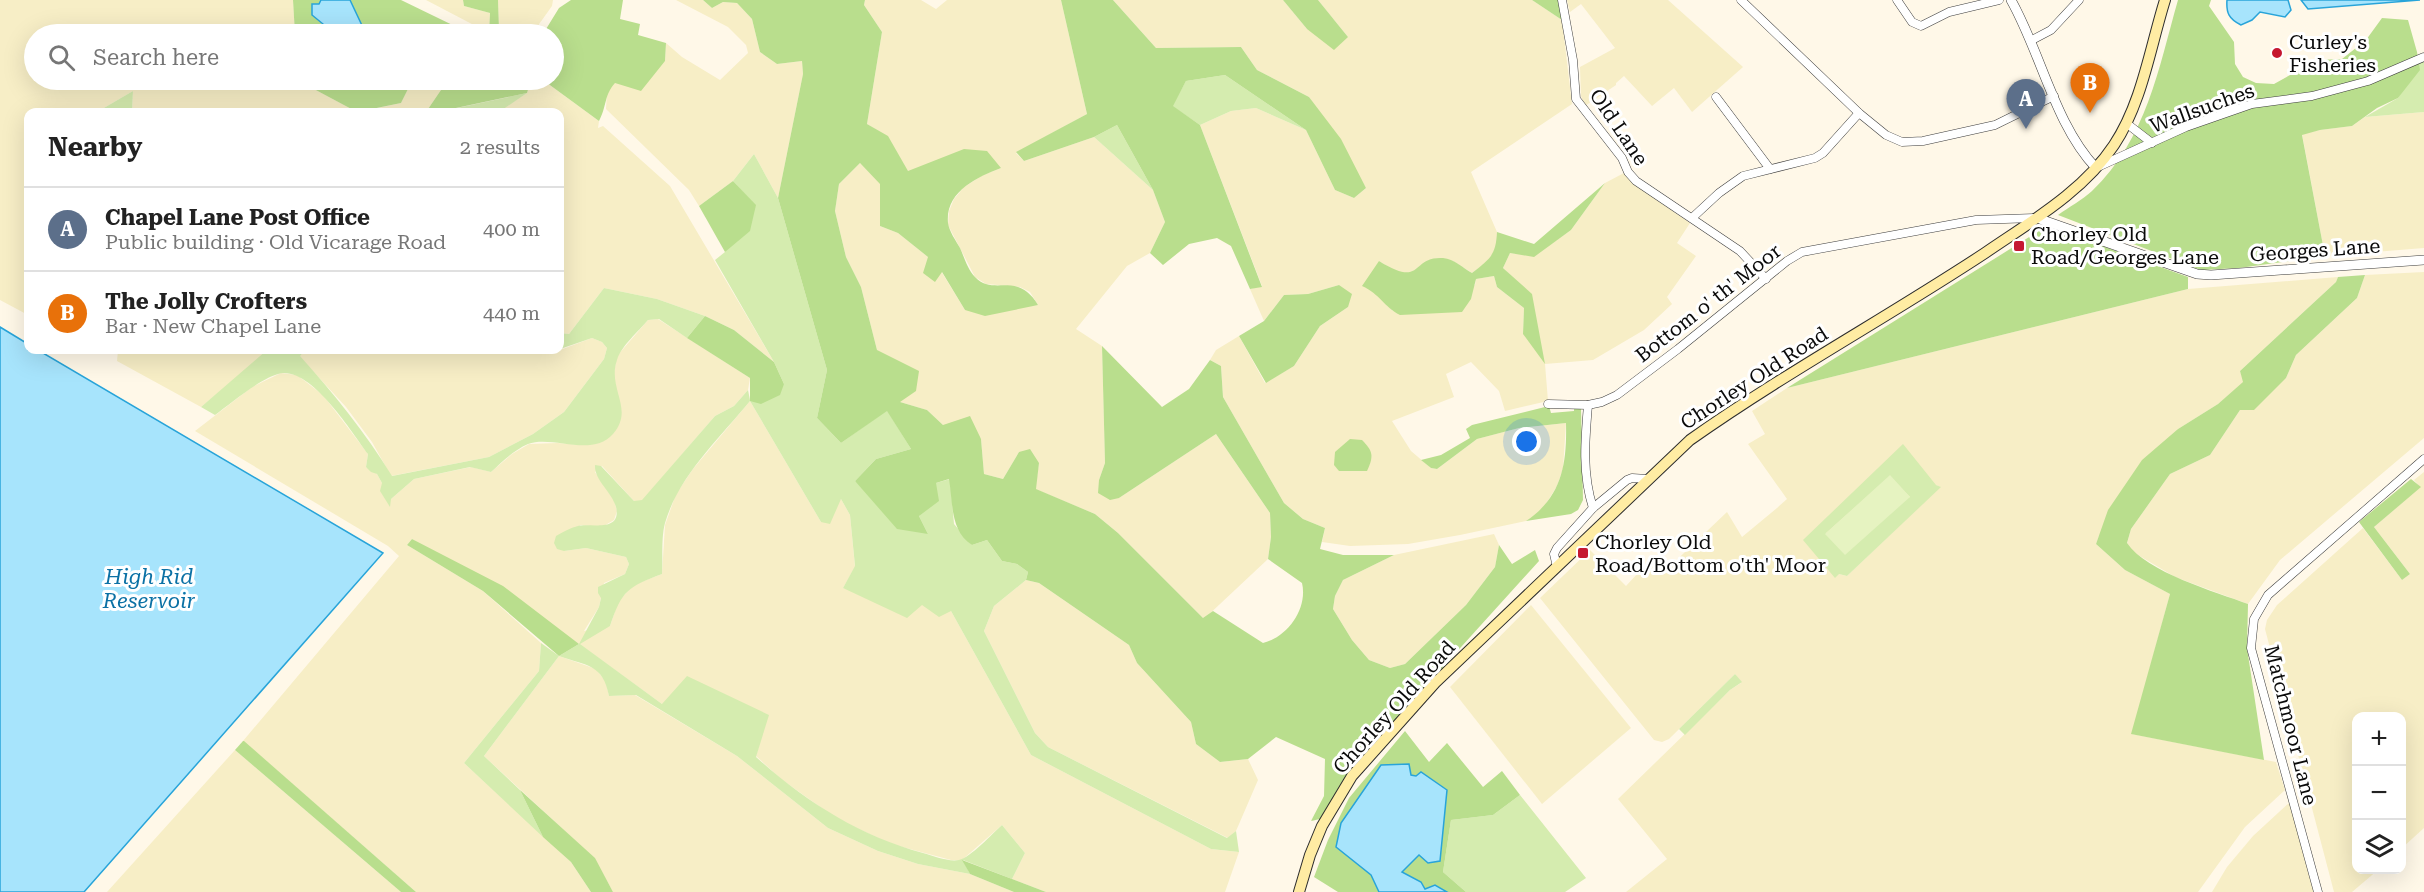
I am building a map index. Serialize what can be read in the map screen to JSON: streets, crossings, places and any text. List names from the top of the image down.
{
  "streets": {
    "main road": ["Chorley Old Road"],
    "street": [
      "Wallsuches",
      "Old Lane",
      "Georges Lane",
      "Bottom o' th' Moor",
      "Matchmoor Lane"
    ]
  },
  "crossings": [
    ["Wallsuches", "Chorley Old Road"],
    ["Old Lane", "Bottom o' th' Moor"],
    ["Georges Lane", "Bottom o' th' Moor"],
    ["Georges Lane", "Chorley Old Road"],
    ["Bottom o' th' Moor", "Chorley Old Road"]
  ],
  "water": ["High Rid Reservoir"],
  "places": {
    "other": ["Curley's Fisheries"],
    "transit": ["Chorley Old Road/Georges Lane", "Chorley Old Road/Bottom o'th' Moor"]
  },
  "page": {
    "search": "Search here",
    "pins": ["B", "A"],
    "heading": ["Nearby", "2 results"],
    "list": [
      {
        "mark": "A",
        "name": "Chapel Lane Post Office",
        "note": "Public building · Old Vicarage Road",
        "value": "400 m"
      },
      {
        "mark": "B",
        "name": "The Jolly Crofters",
        "note": "Bar · New Chapel Lane",
        "value": "440 m"
      }
    ],
    "map_buttons": ["+", "−"]
  }
}
